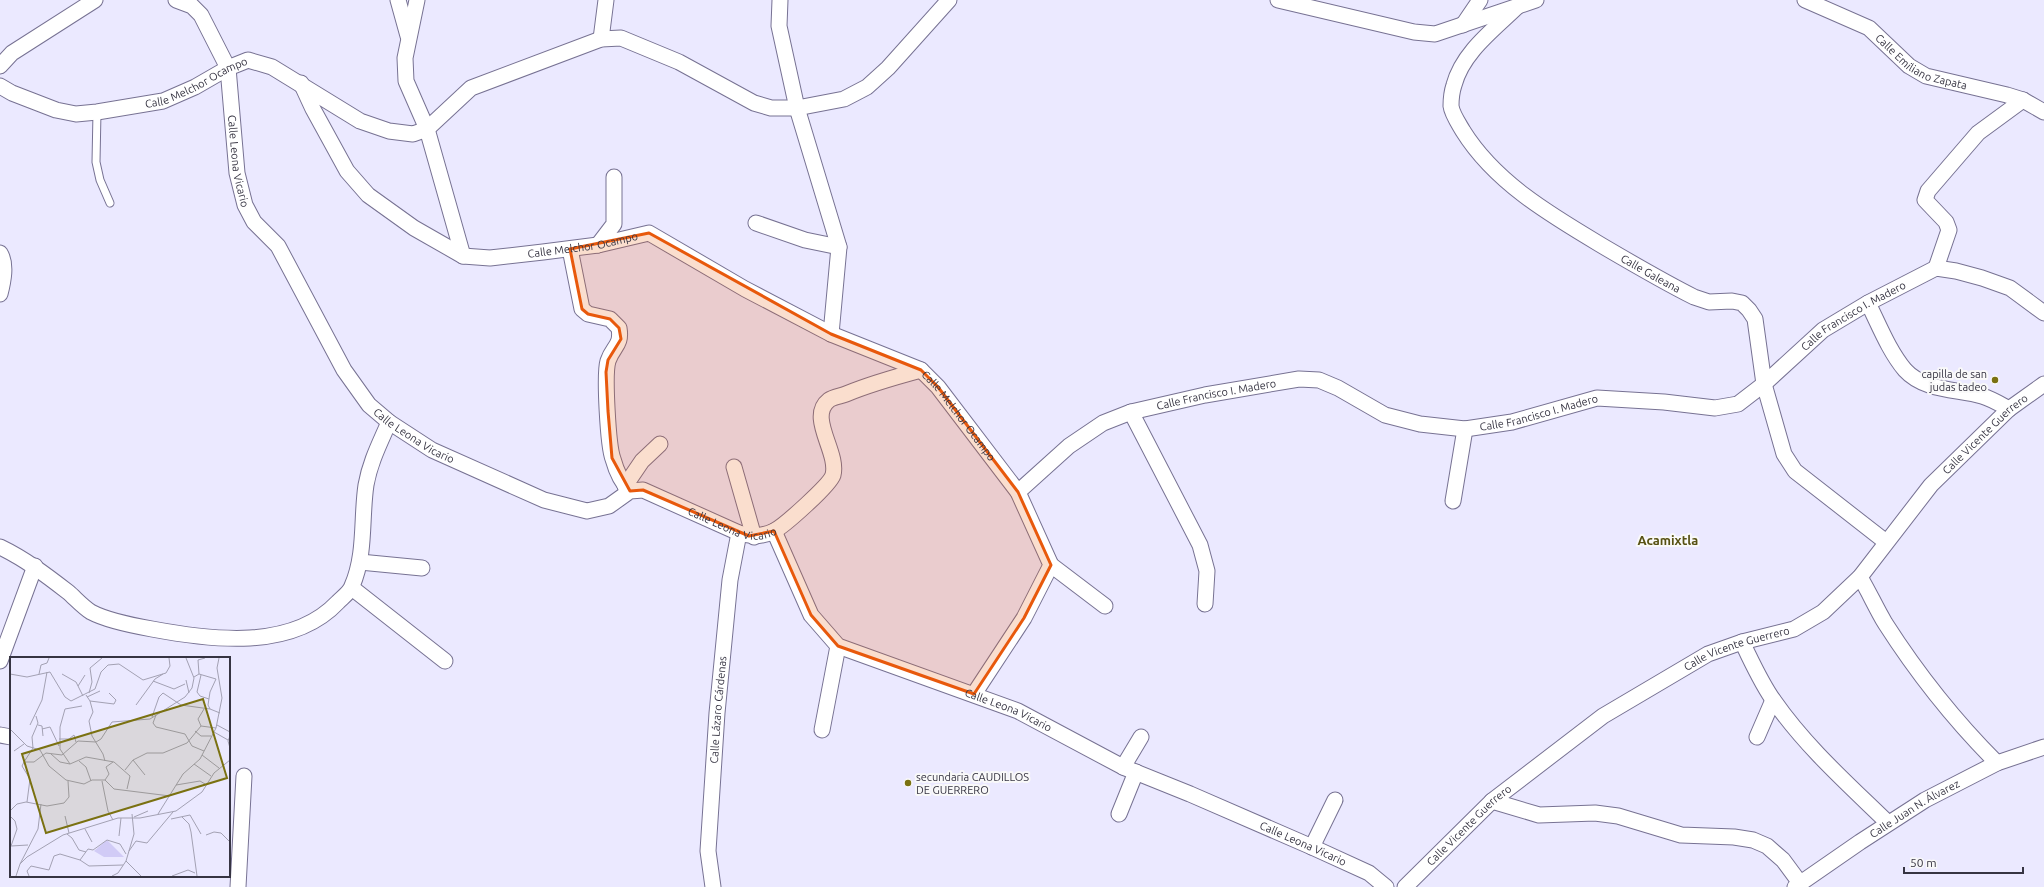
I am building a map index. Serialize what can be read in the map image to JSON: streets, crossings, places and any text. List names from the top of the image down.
{
  "streets": {
    "street": [
      "Calle Emiliano Zapata",
      "Calle Melchor Ocampo",
      "Calle Leona Vicario",
      "Calle Galeana",
      "Calle Francisco I. Madero",
      "Calle Vicente Guerrero",
      "Calle Lázaro Cárdenas",
      "Calle Juan N. Álvarez"
    ]
  },
  "crossings": [
    ["Calle Melchor Ocampo", "Calle Leona Vicario"],
    ["Calle Melchor Ocampo", "Calle Francisco I. Madero"],
    ["Calle Leona Vicario", "Calle Lázaro Cárdenas"],
    ["Calle Galeana", "Calle Francisco I. Madero"],
    ["Calle Galeana", "Calle Vicente Guerrero"]
  ],
  "districts": ["Acamixtla"],
  "places": ["capilla de san judas tadeo", "secundaria CAUDILLOS DE GUERRERO"],
  "scale_bar": "50 m"
}
